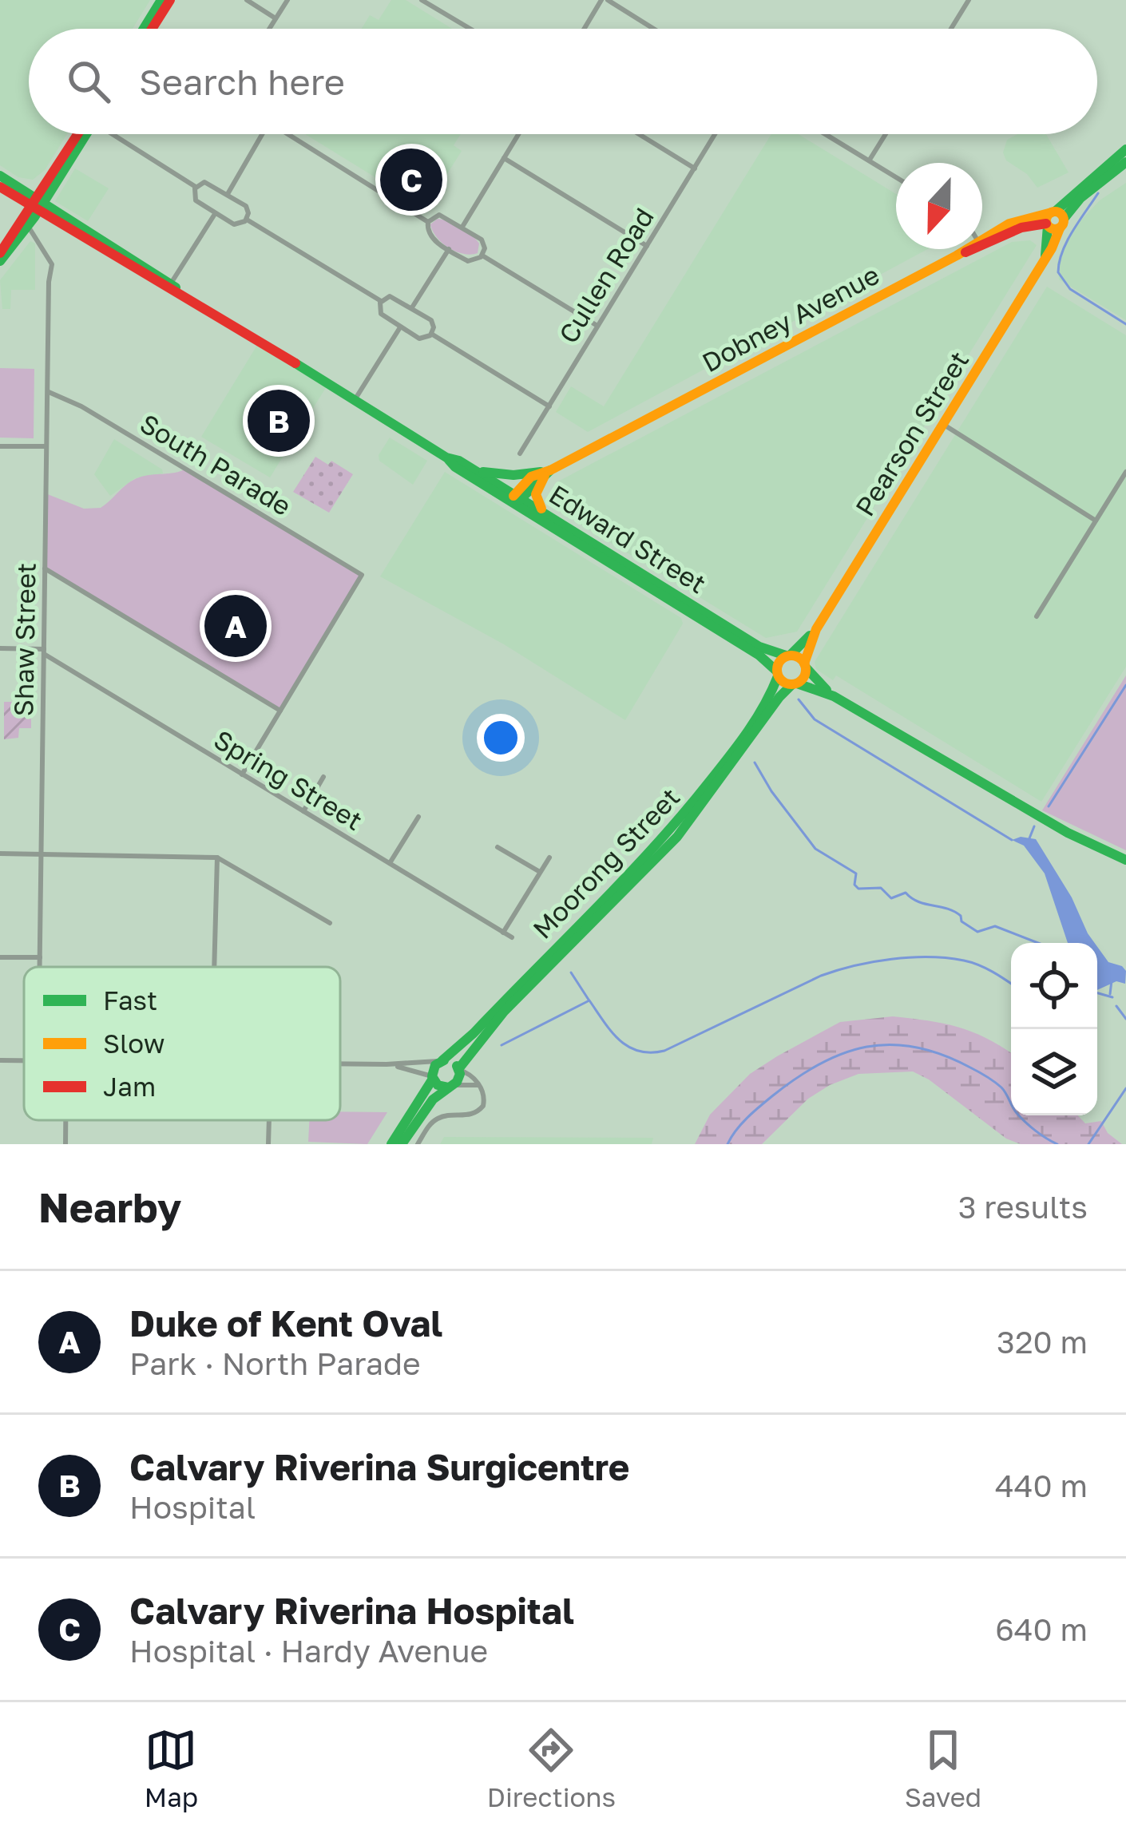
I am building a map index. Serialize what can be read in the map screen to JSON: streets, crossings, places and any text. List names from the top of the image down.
{
  "streets": {
    "main road": [
      "Dobney Avenue",
      "Pearson Street",
      "Edward Street",
      "Moorong Street"
    ],
    "street": [
      "Cullen Road",
      "South Parade",
      "Shaw Street",
      "Spring Street"
    ]
  },
  "crossings": [
    ["Dobney Avenue", "Pearson Street"],
    ["Dobney Avenue", "Edward Street"],
    ["Pearson Street", "Edward Street"],
    ["Pearson Street", "Moorong Street"],
    ["South Parade", "Shaw Street"],
    ["Edward Street", "Moorong Street"],
    ["Shaw Street", "Spring Street"]
  ],
  "legend": ["Fast", "Slow", "Jam"],
  "north": "bottom",
  "page": {
    "search": "Search here",
    "pins": ["C", "B", "A"],
    "heading": ["Nearby", "3 results"],
    "list": [
      {
        "mark": "A",
        "name": "Duke of Kent Oval",
        "note": "Park · North Parade",
        "value": "320 m"
      },
      {
        "mark": "B",
        "name": "Calvary Riverina Surgicentre",
        "note": "Hospital",
        "value": "440 m"
      },
      {
        "mark": "C",
        "name": "Calvary Riverina Hospital",
        "note": "Hospital · Hardy Avenue",
        "value": "640 m"
      }
    ],
    "nav": ["Map", "Directions", "Saved"]
  }
}
